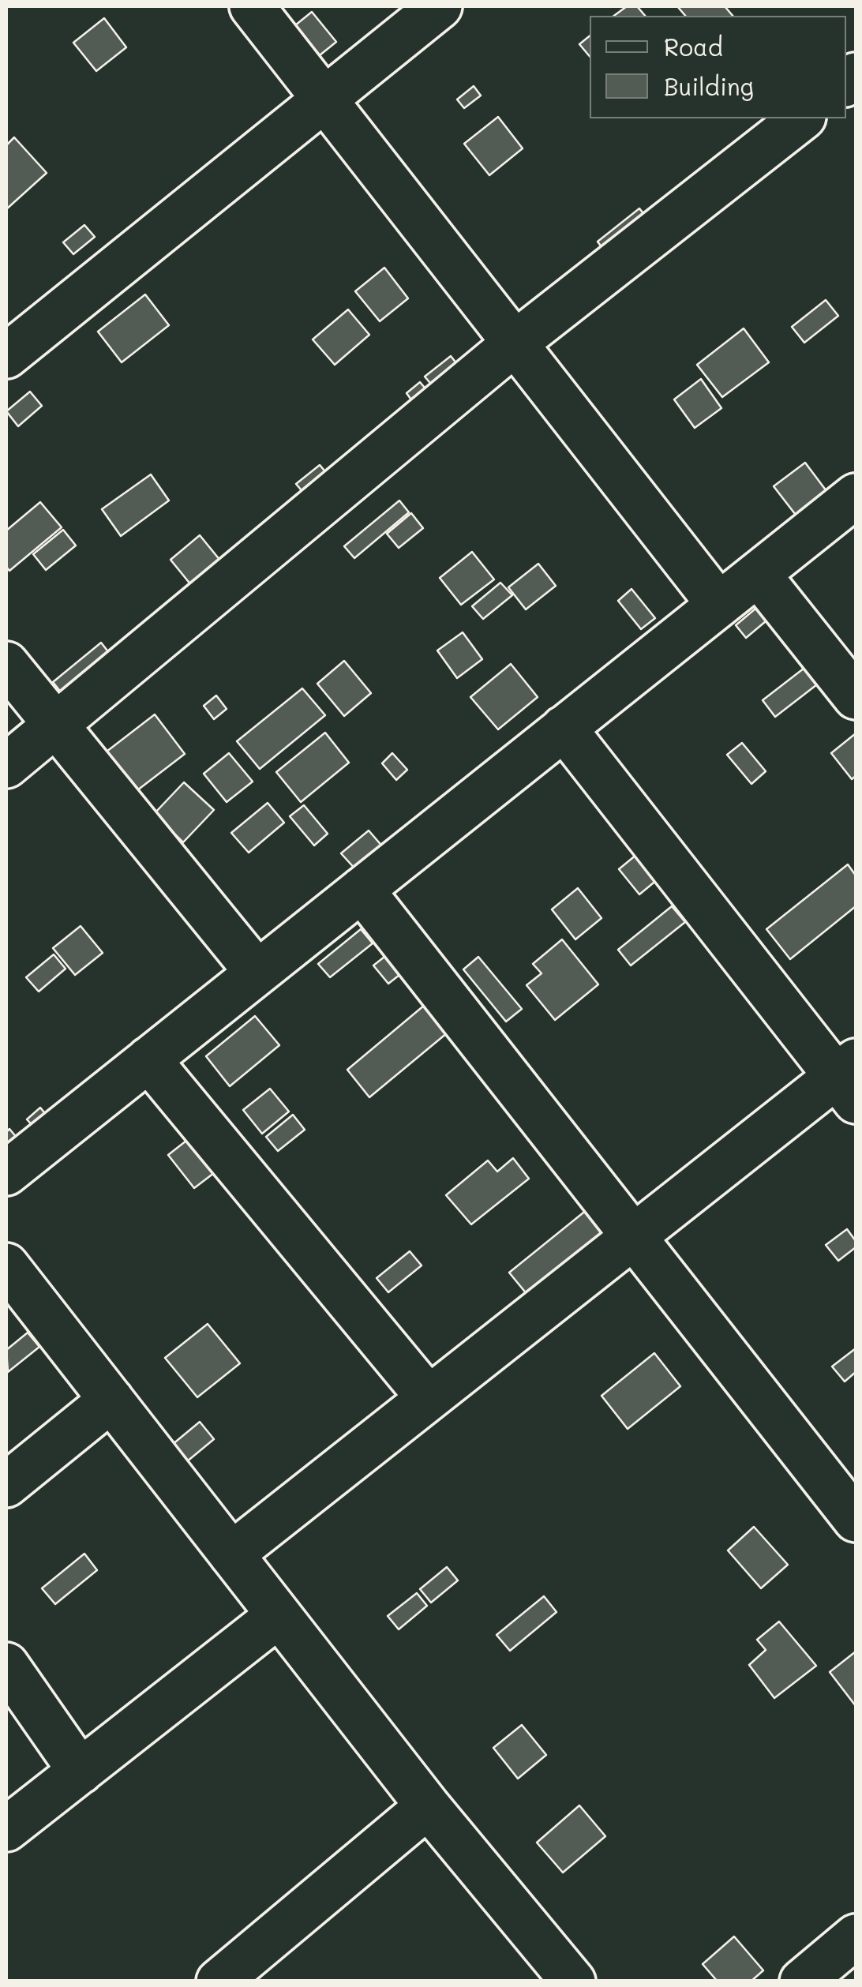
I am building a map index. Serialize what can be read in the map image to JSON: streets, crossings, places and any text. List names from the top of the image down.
{
  "legend": ["Road", "Building"]
}
